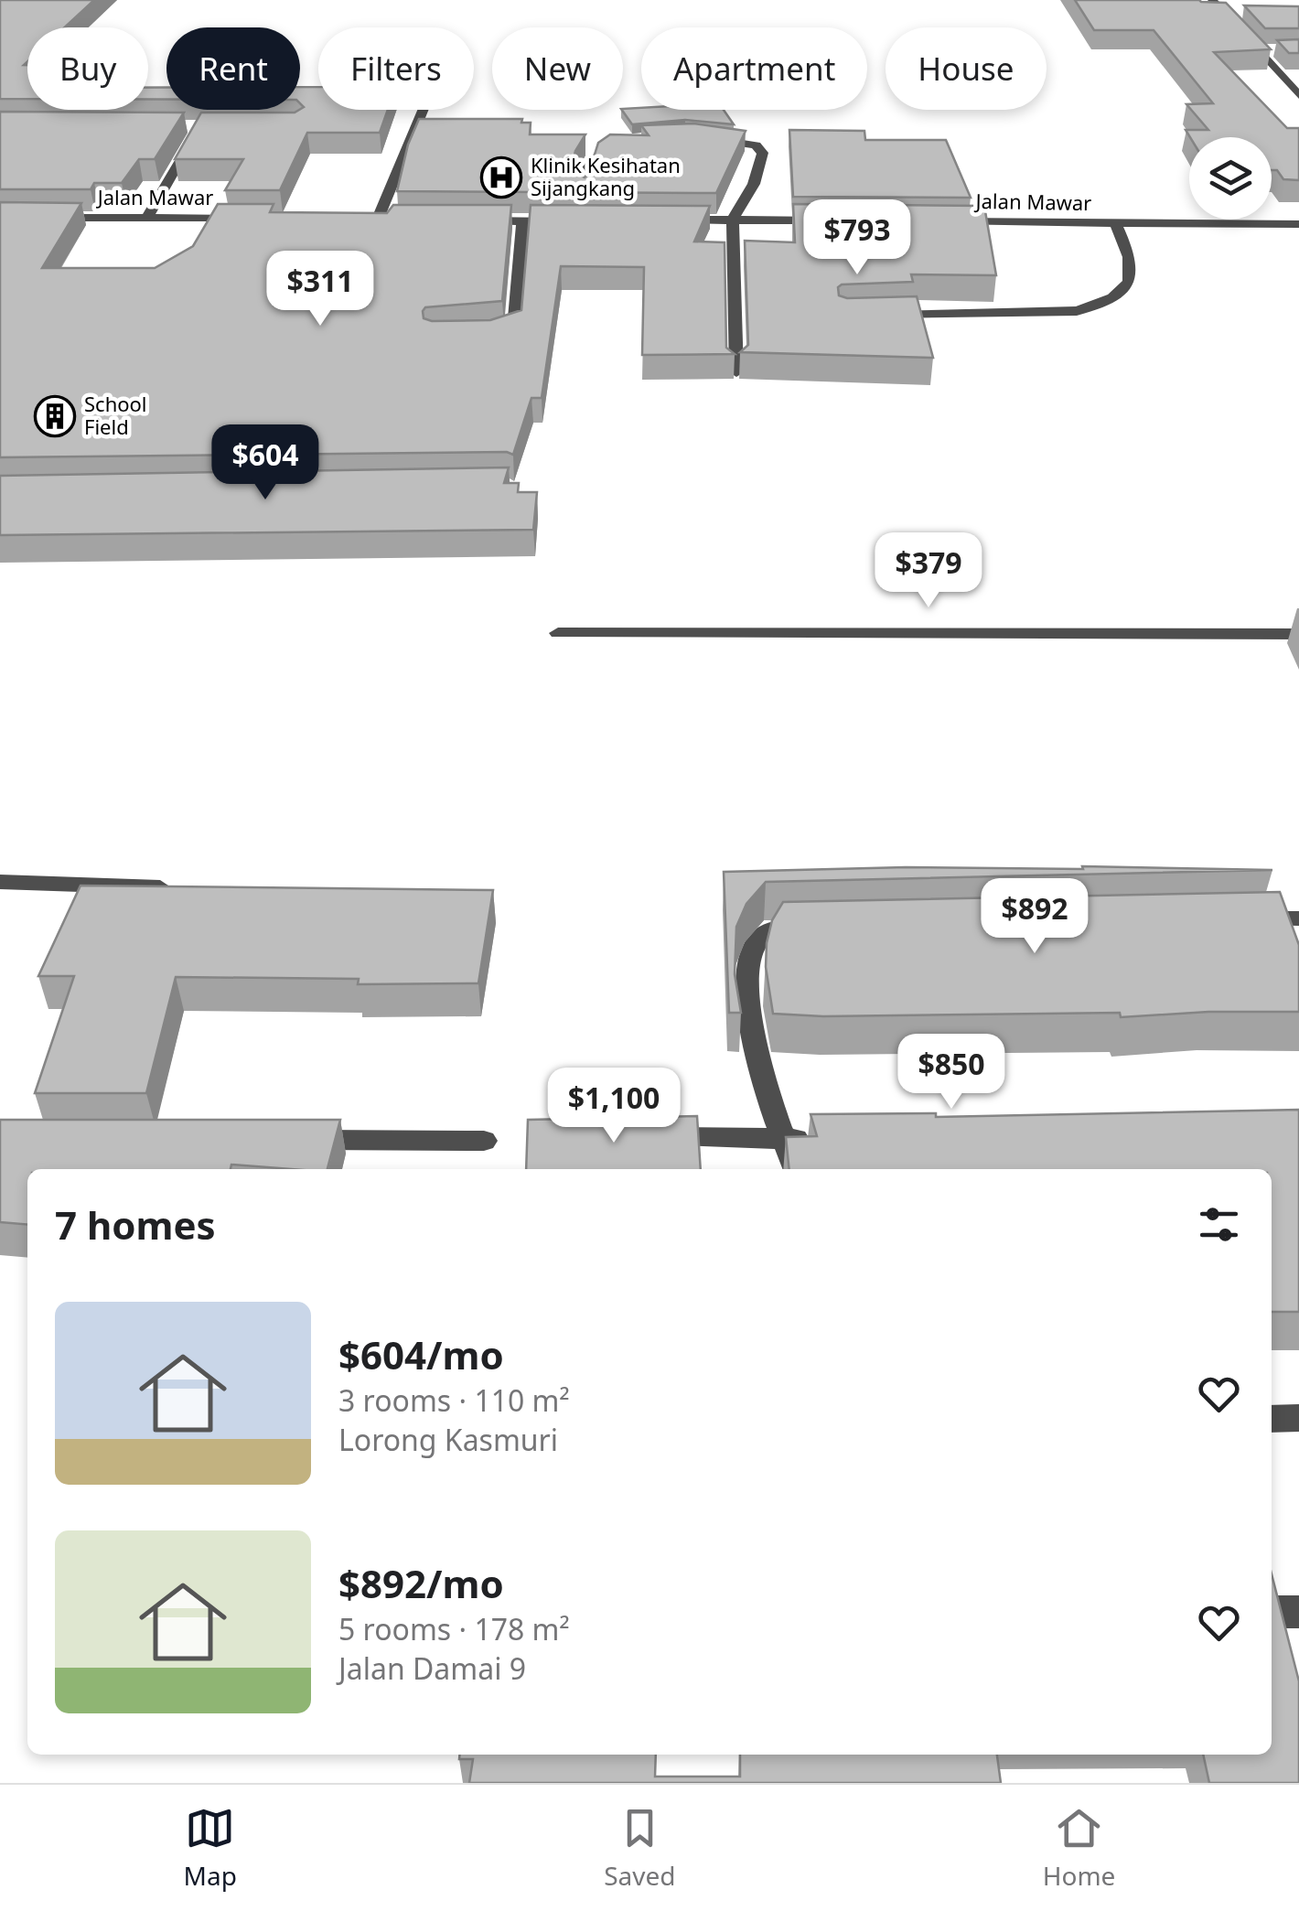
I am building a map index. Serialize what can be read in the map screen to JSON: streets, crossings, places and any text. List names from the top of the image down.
{
  "streets": {
    "street": ["Jalan Mawar"]
  },
  "places": {
    "hospital": ["Klinik Kesihatan Sijangkang"],
    "building": ["School Field"]
  },
  "page": {
    "chip": [
      "Buy",
      "Rent",
      "Filters",
      "New",
      "Apartment",
      "House"
    ],
    "price": [
      "$793",
      "$311",
      "$604",
      "$379",
      "$892",
      "$850",
      "$1,100"
    ],
    "heading": "7 homes",
    "list": [
      {
        "name": "$604/mo",
        "note": "3 rooms · 110 m² · Lorong Kasmuri"
      },
      {
        "name": "$892/mo",
        "note": "5 rooms · 178 m² · Jalan Damai 9"
      }
    ],
    "tabs": ["Map", "Saved", "Home"]
  }
}
